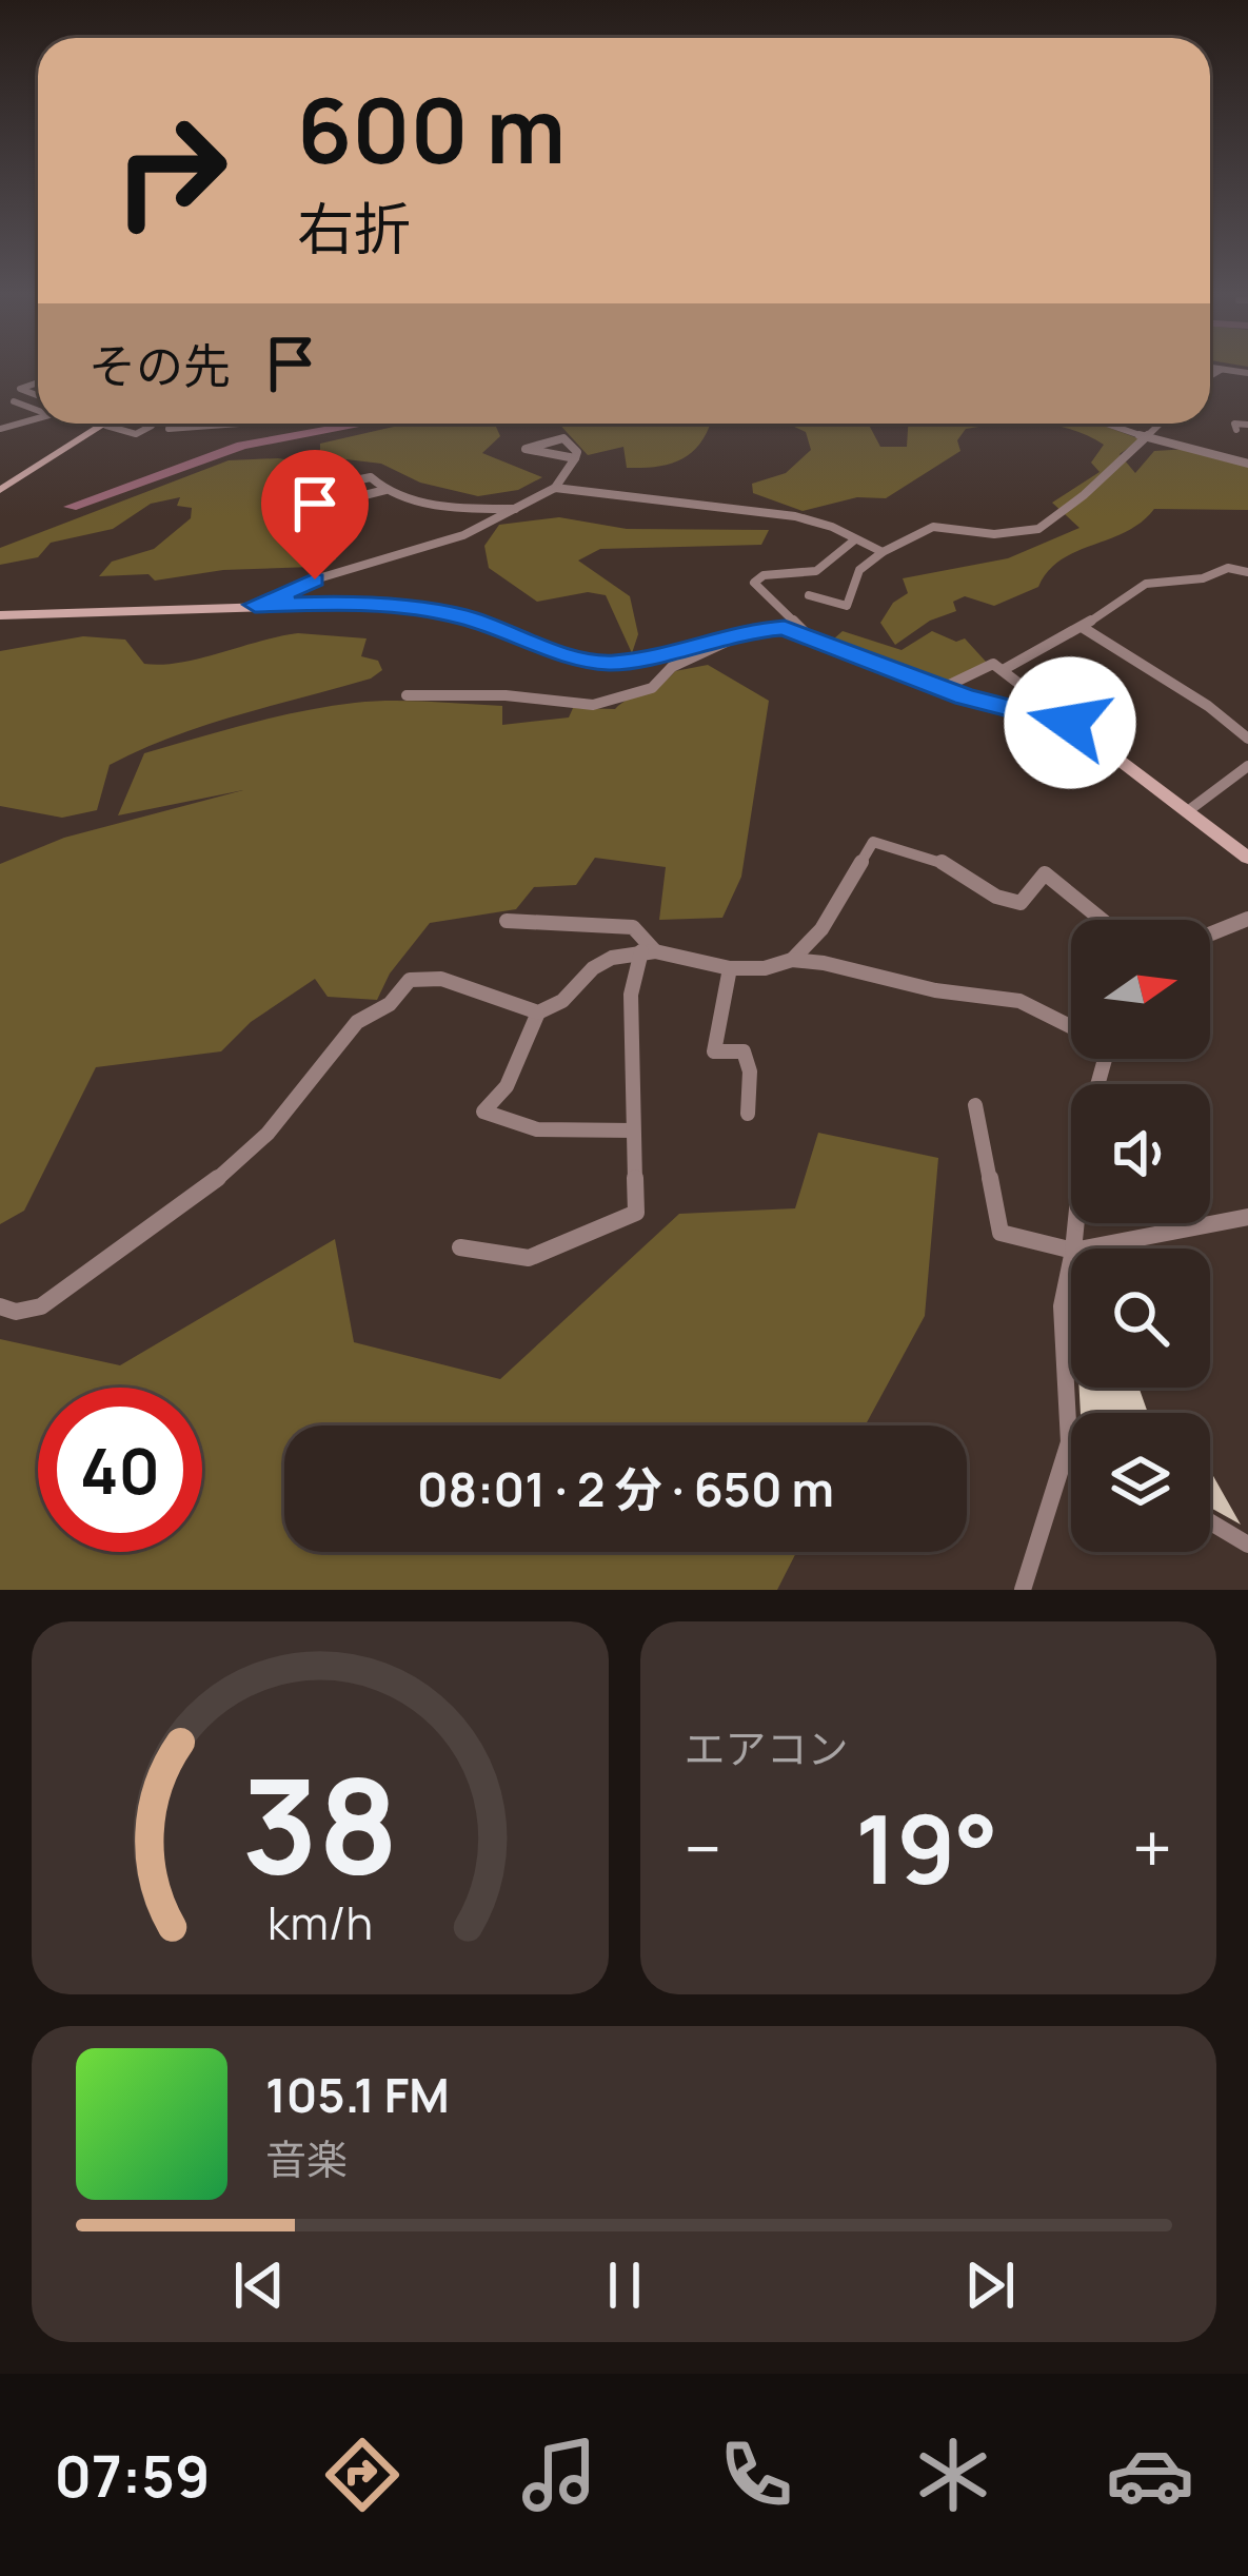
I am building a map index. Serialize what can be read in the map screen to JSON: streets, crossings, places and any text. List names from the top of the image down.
{
  "north": "right",
  "page": {
    "turn": ["600 m", "右折"],
    "then": "その先",
    "limit": "40",
    "trip": "08:01 · 2 分 · 650 m",
    "tile": "エアコン",
    "heat": ["−", "19°", "+"],
    "song": ["105.1 FM", "音楽"],
    "tabs": "07:59",
    "gauge": ["38", "km/h"]
  }
}
